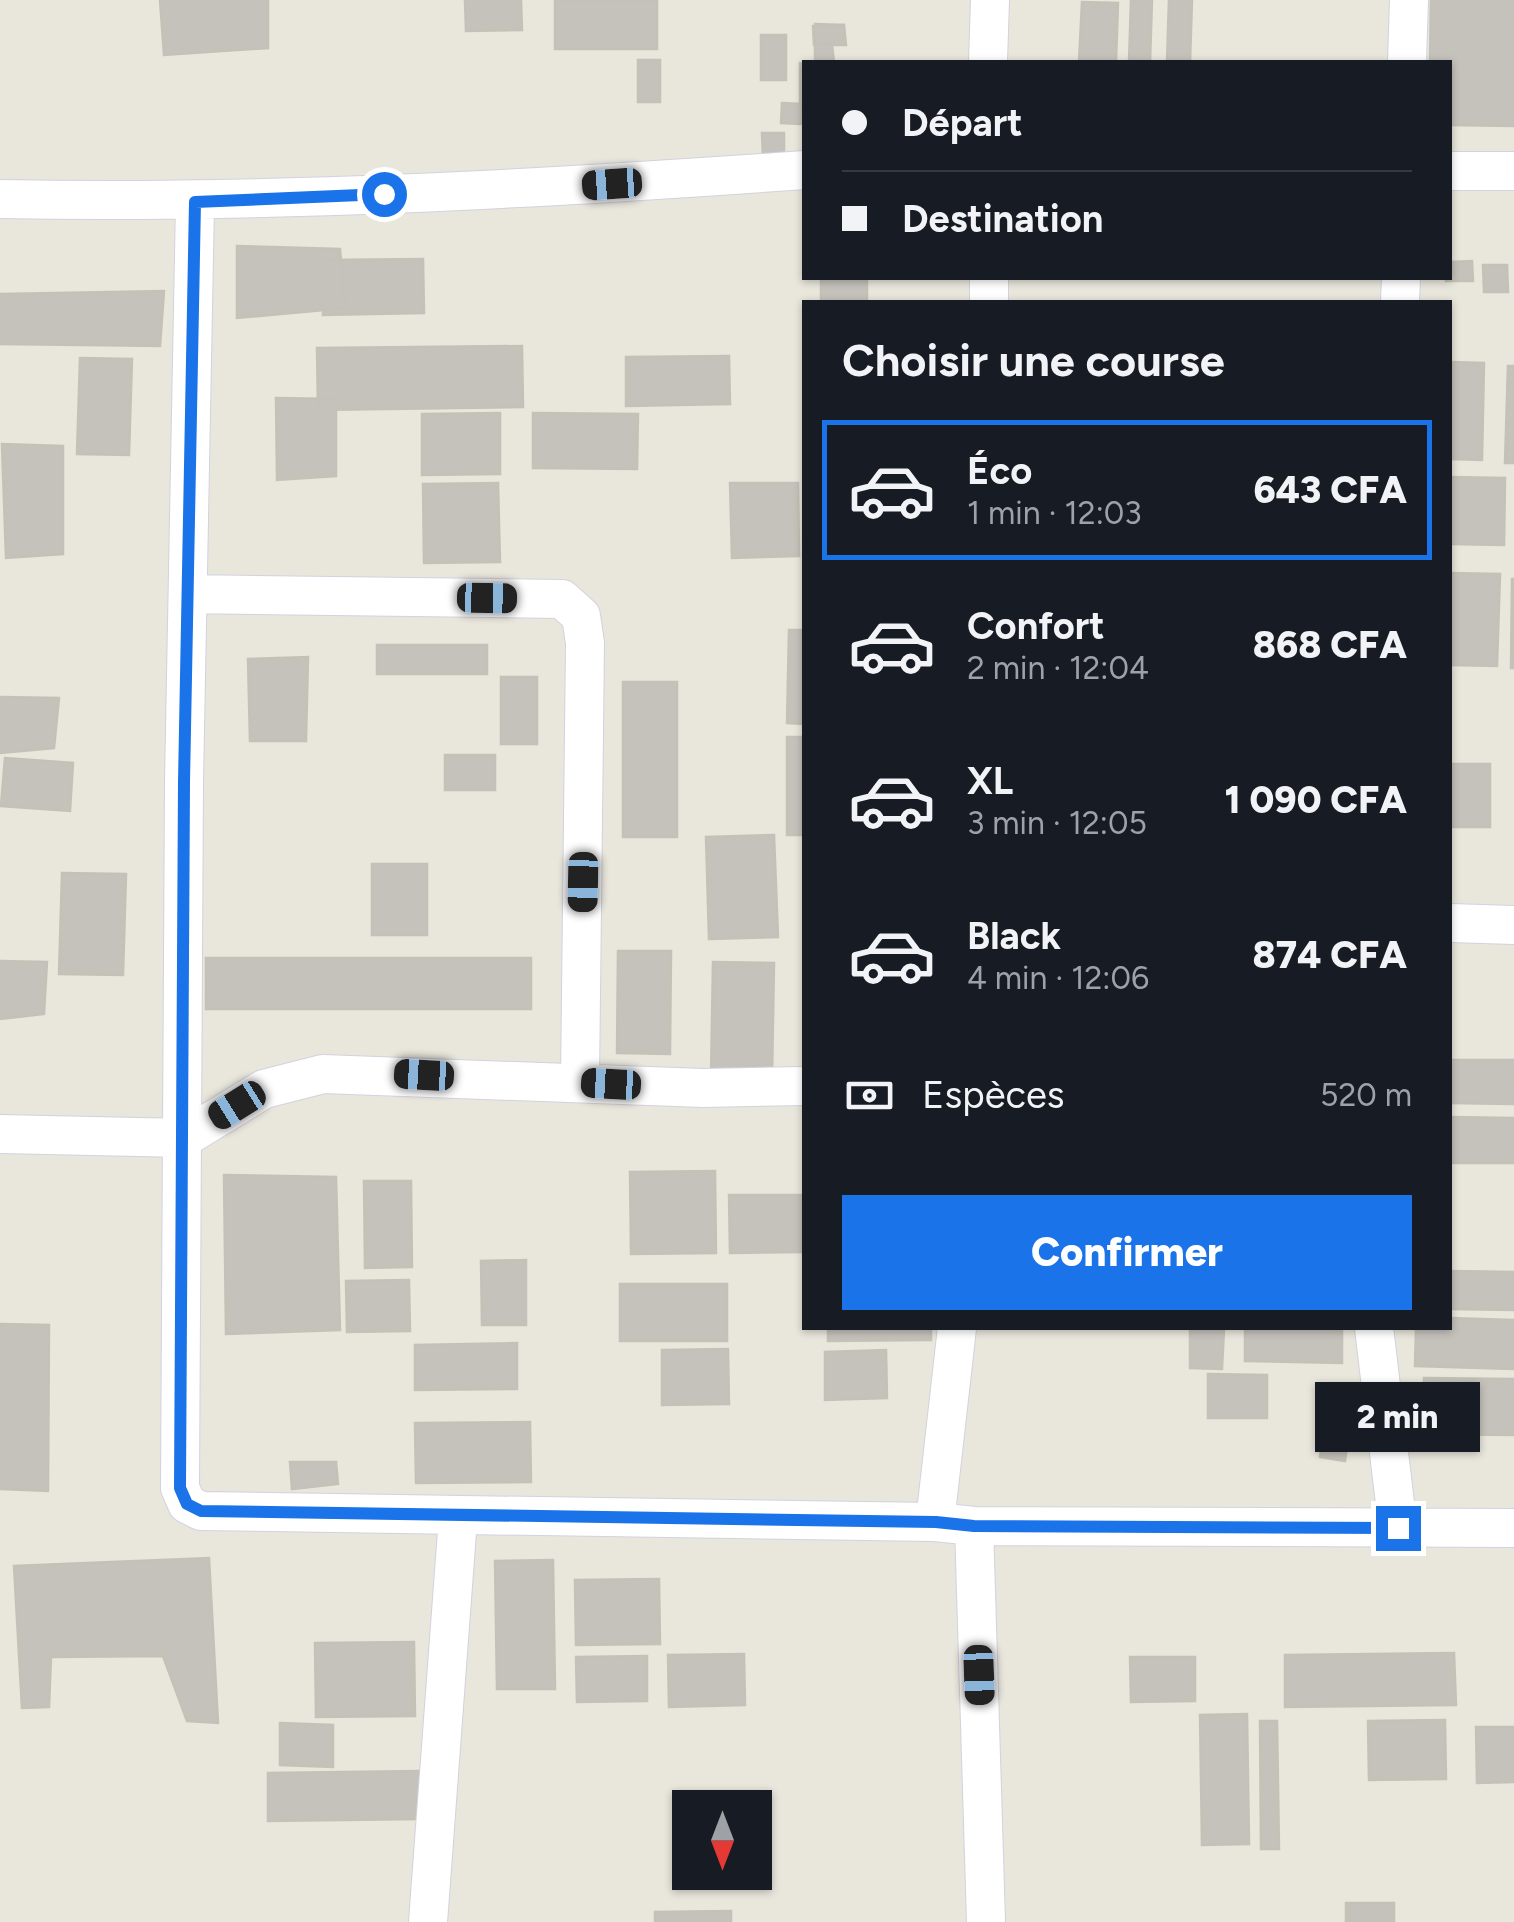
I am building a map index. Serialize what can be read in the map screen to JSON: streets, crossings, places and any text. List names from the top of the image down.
{
  "north": "bottom",
  "page": {
    "banner": ["Départ", "Destination"],
    "heading": "Choisir une course",
    "list": [
      {
        "name": "Éco",
        "note": "1 min · 12:03",
        "value": "643 CFA"
      },
      {
        "name": "Confort",
        "note": "2 min · 12:04",
        "value": "868 CFA"
      },
      {
        "name": "XL",
        "note": "3 min · 12:05",
        "value": "1 090 CFA"
      },
      {
        "name": "Black",
        "note": "4 min · 12:06",
        "value": "874 CFA"
      }
    ],
    "pay": ["Espèces", "520 m"],
    "buttons": "Confirmer",
    "bubble": "2 min"
  }
}
